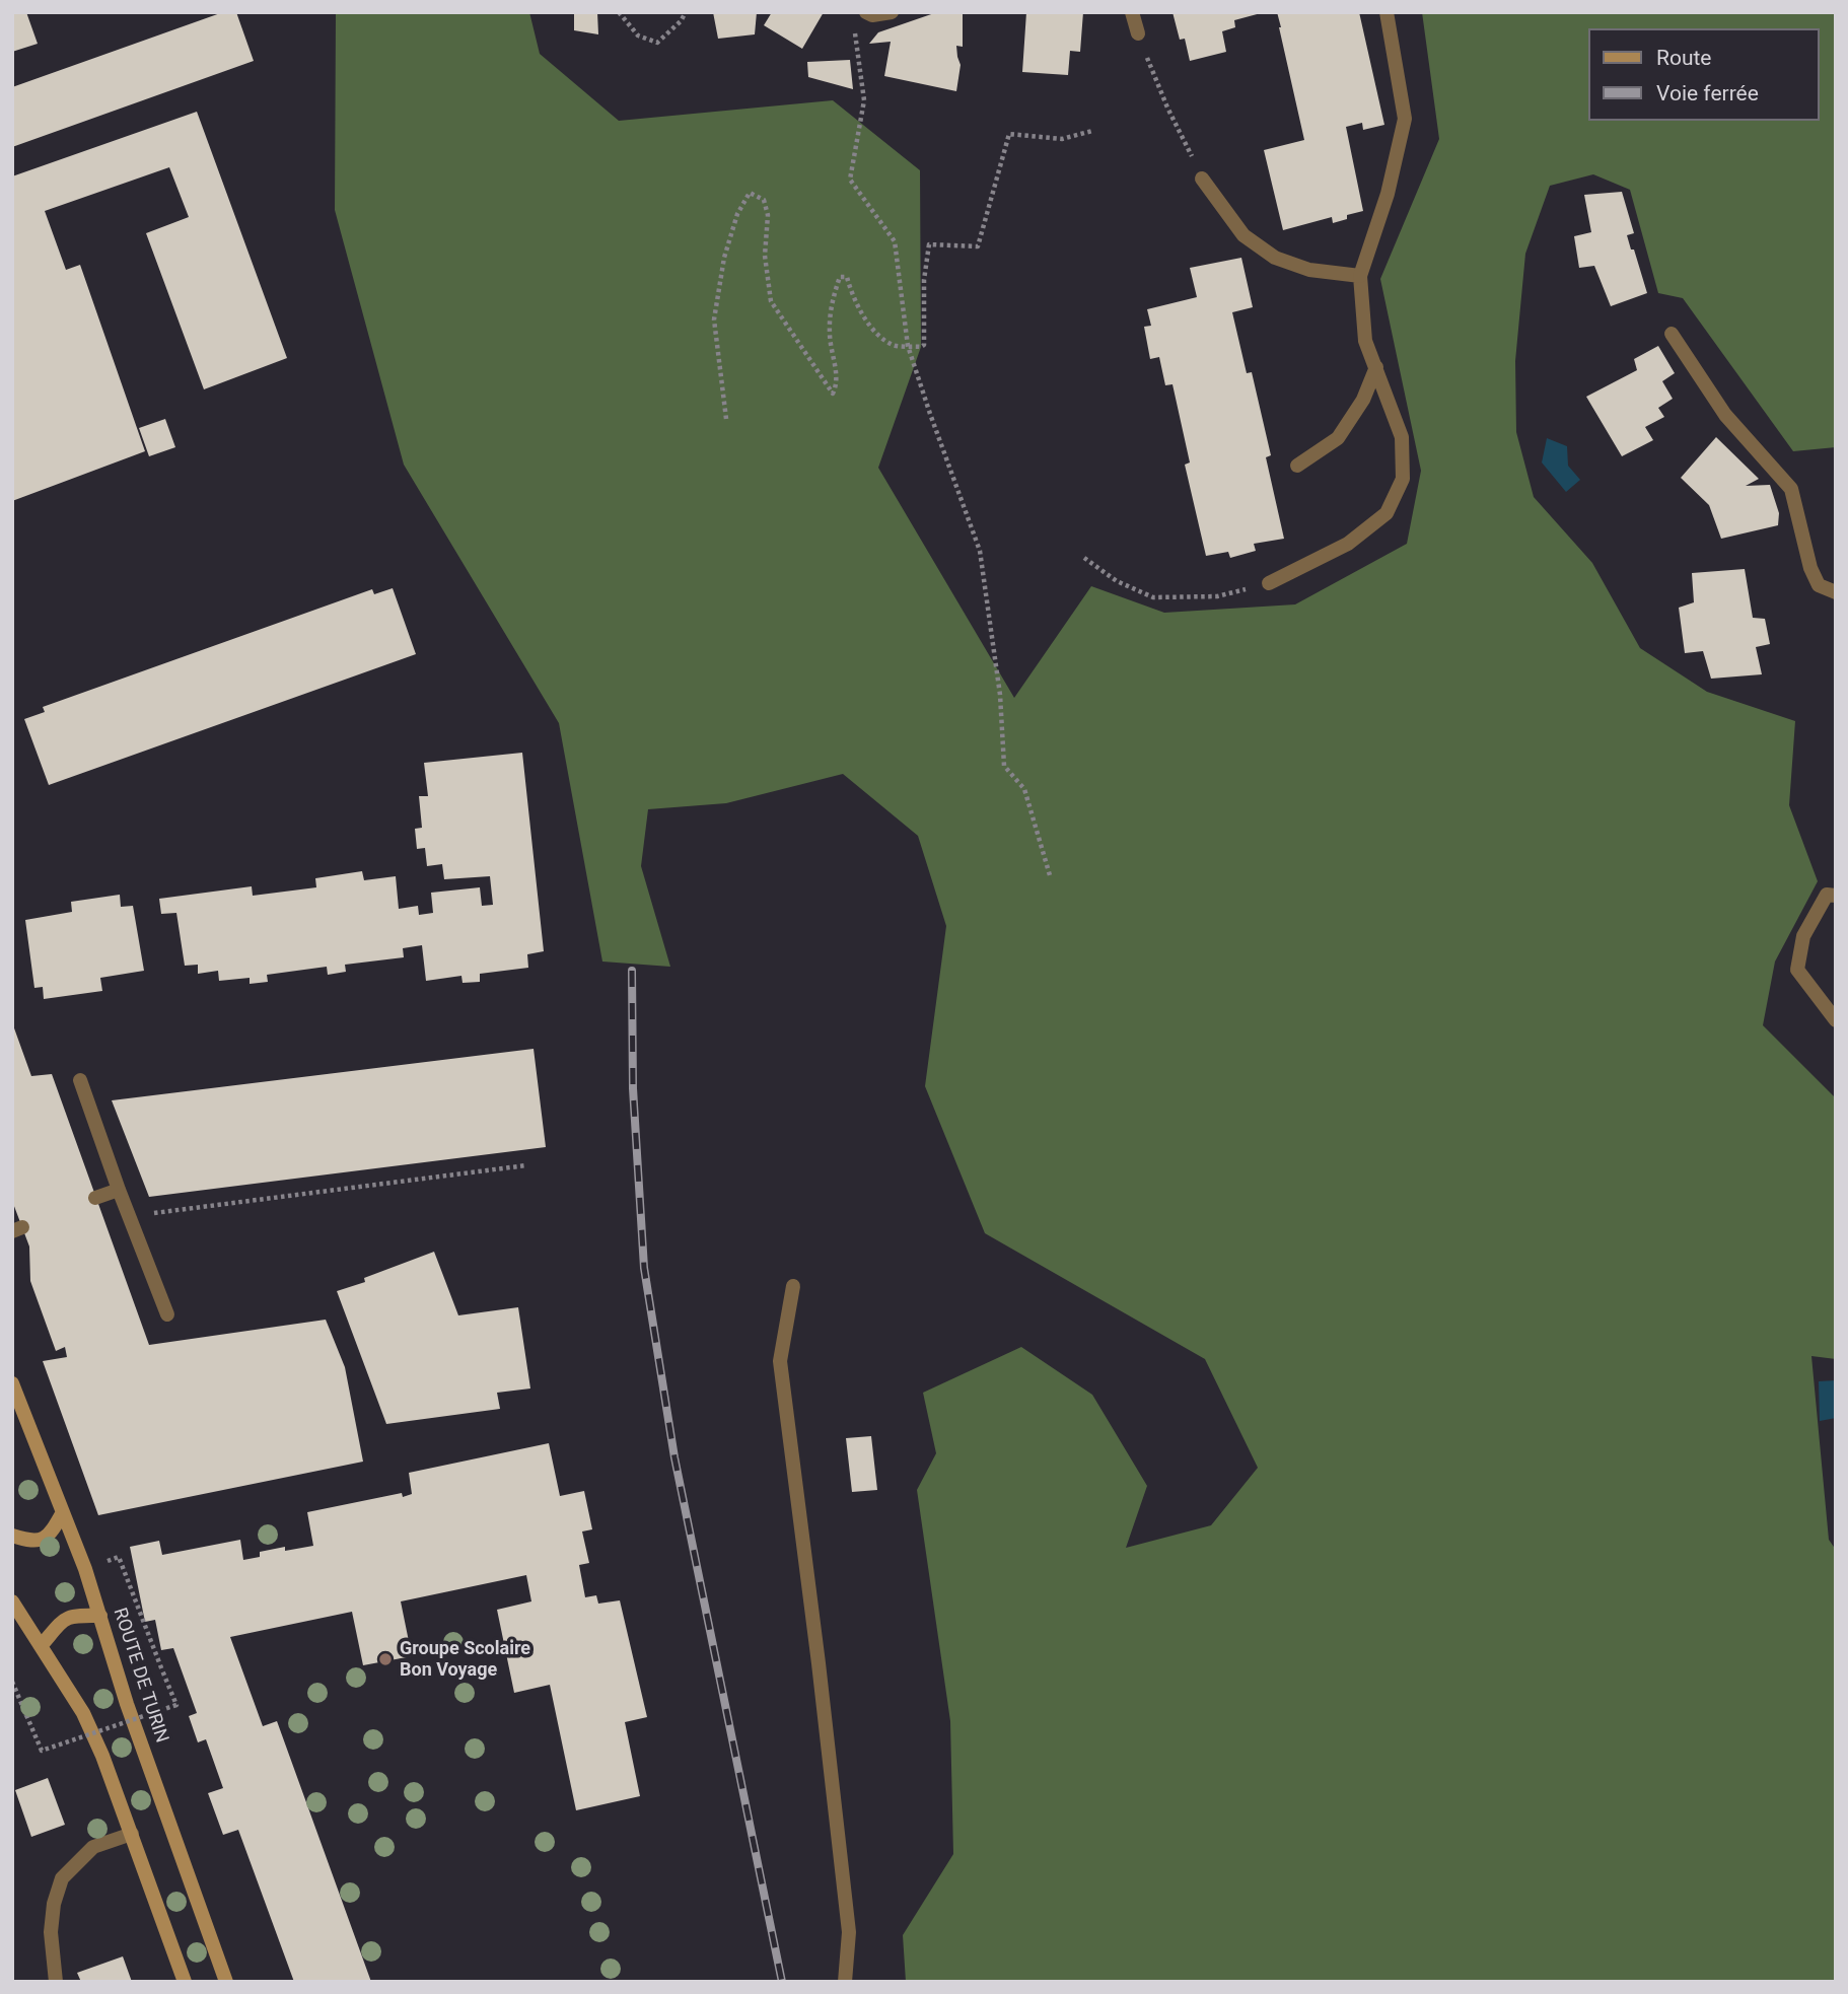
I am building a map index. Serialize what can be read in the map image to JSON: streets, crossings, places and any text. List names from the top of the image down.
{
  "streets": {
    "main road": ["ROUTE DE TURIN"]
  },
  "places": ["Groupe Scolaire Bon Voyage"],
  "legend": ["Route", "Voie ferrée"]
}
